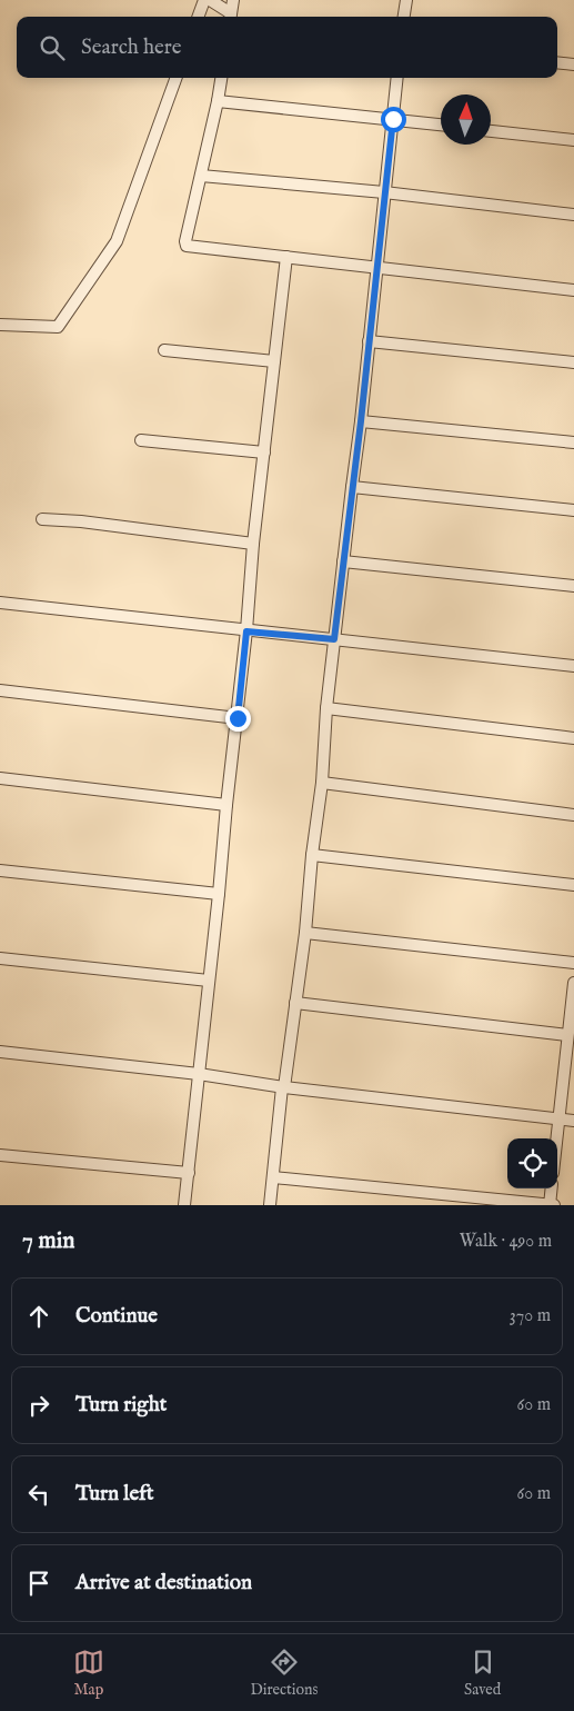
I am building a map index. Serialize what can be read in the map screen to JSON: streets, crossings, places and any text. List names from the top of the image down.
{
  "north": "top",
  "page": {
    "search": "Search here",
    "heading": ["7 min", "Walk · 490 m"],
    "list": [
      ["Continue", "370 m"],
      ["Turn right", "60 m"],
      ["Turn left", "60 m"],
      "Arrive at destination"
    ],
    "nav": ["Map", "Directions", "Saved"]
  }
}
